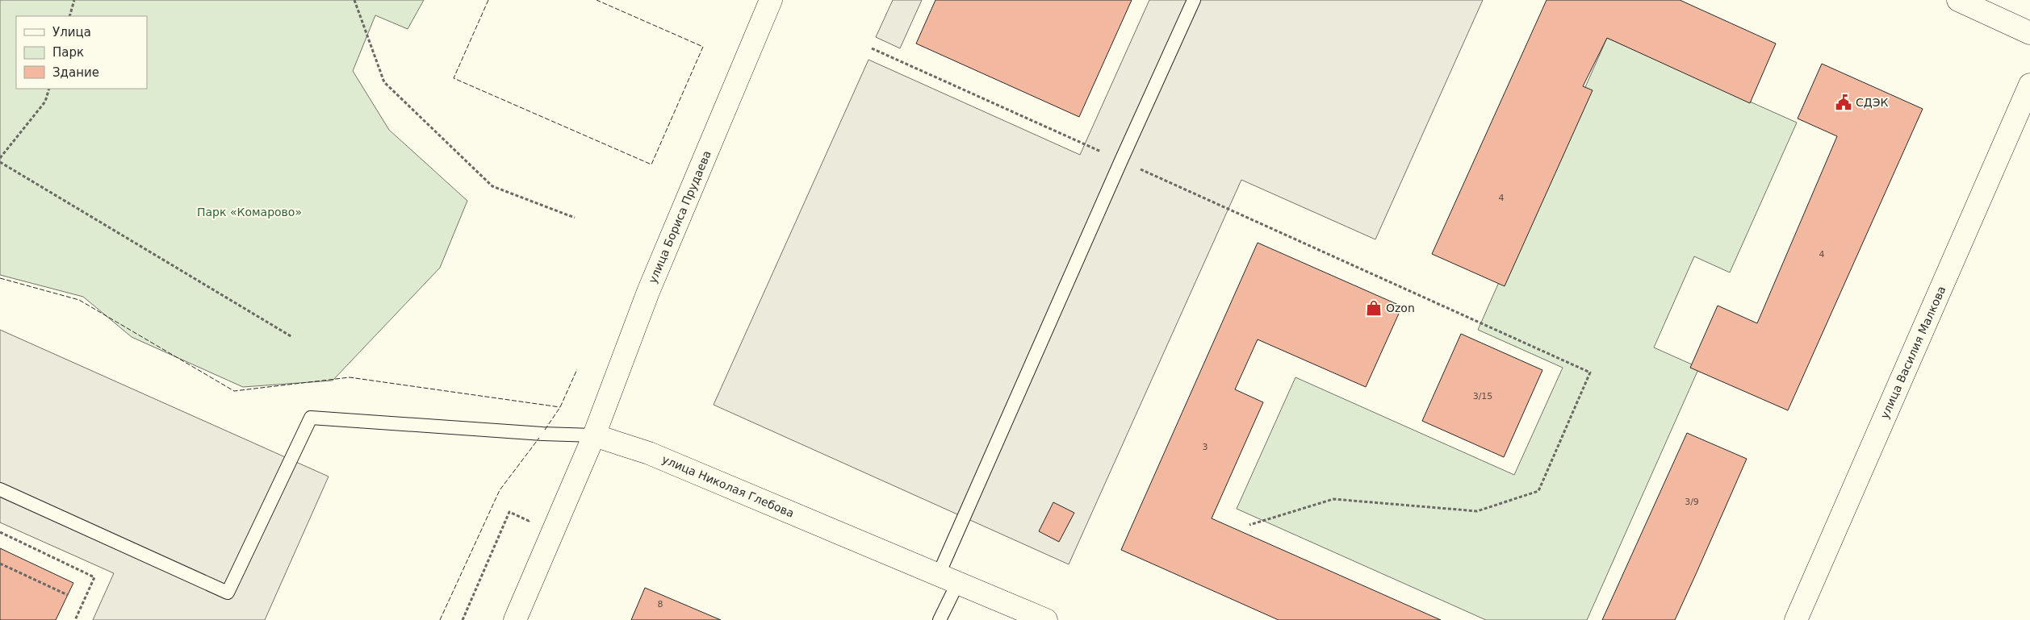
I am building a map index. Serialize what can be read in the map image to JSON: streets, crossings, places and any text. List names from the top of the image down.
{
  "streets": {
    "street": ["улица Бориса Прудаева", "улица Василия Малкова", "улица Николая Глебова"]
  },
  "crossings": [
    ["улица Бориса Прудаева", "улица Николая Глебова"]
  ],
  "parks": ["Парк «Комарово»"],
  "places": {
    "public building": ["СДЭК"],
    "shop": ["Ozon"]
  },
  "house_numbers": [
    "4",
    "4",
    "3/15",
    "3",
    "3/9",
    "8"
  ],
  "legend": ["Улица", "Парк", "Здание"]
}
